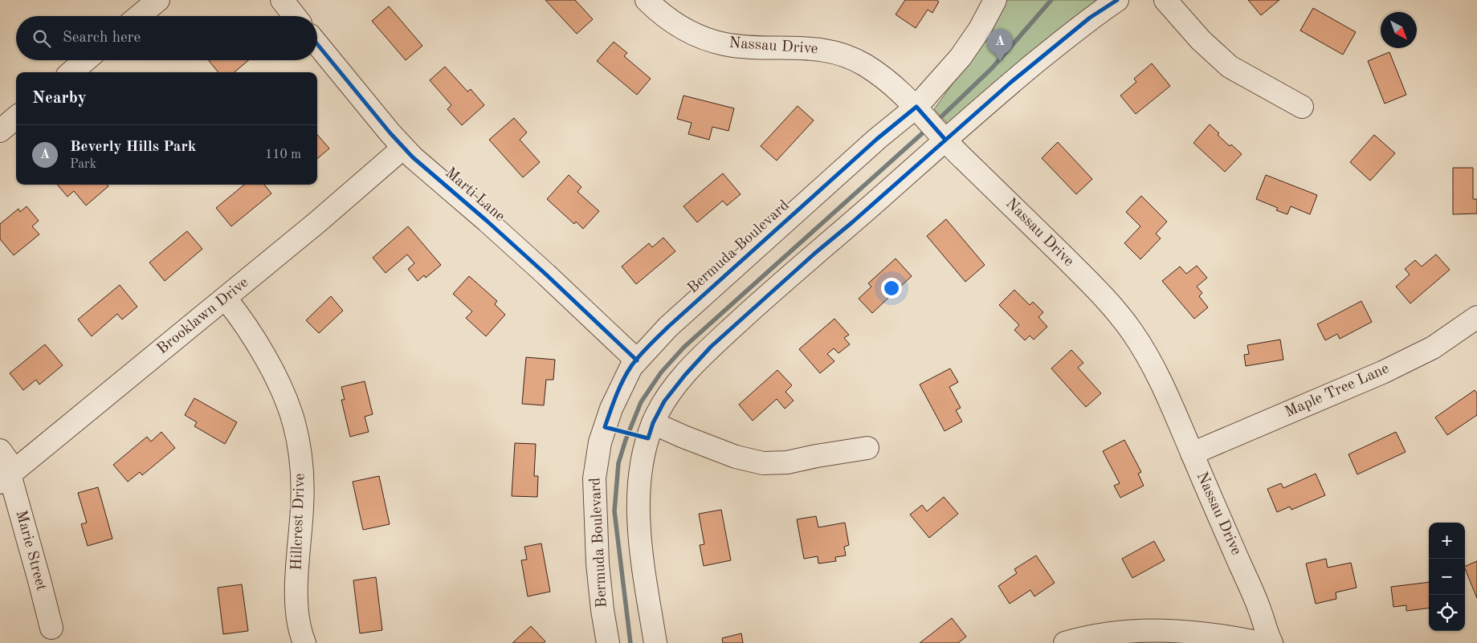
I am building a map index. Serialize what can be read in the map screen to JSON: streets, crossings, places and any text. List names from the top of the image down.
{
  "streets": {
    "street": [
      "Nassau Drive",
      "Marti Lane",
      "Bermuda Boulevard",
      "Brooklawn Drive",
      "Maple Tree Lane",
      "Hillcrest Drive",
      "Marie Street"
    ]
  },
  "crossings": [
    ["Nassau Drive", "Bermuda Boulevard"],
    ["Nassau Drive", "Maple Tree Lane"],
    ["Marti Lane", "Bermuda Boulevard"],
    ["Marti Lane", "Brooklawn Drive"],
    ["Brooklawn Drive", "Hillcrest Drive"],
    ["Brooklawn Drive", "Marie Street"]
  ],
  "north": "bottom right",
  "page": {
    "search": "Search here",
    "pins": "A",
    "heading": "Nearby",
    "list": [
      {
        "mark": "A",
        "name": "Beverly Hills Park",
        "note": "Park",
        "value": "110 m"
      }
    ],
    "map_buttons": ["+", "−"]
  }
}
